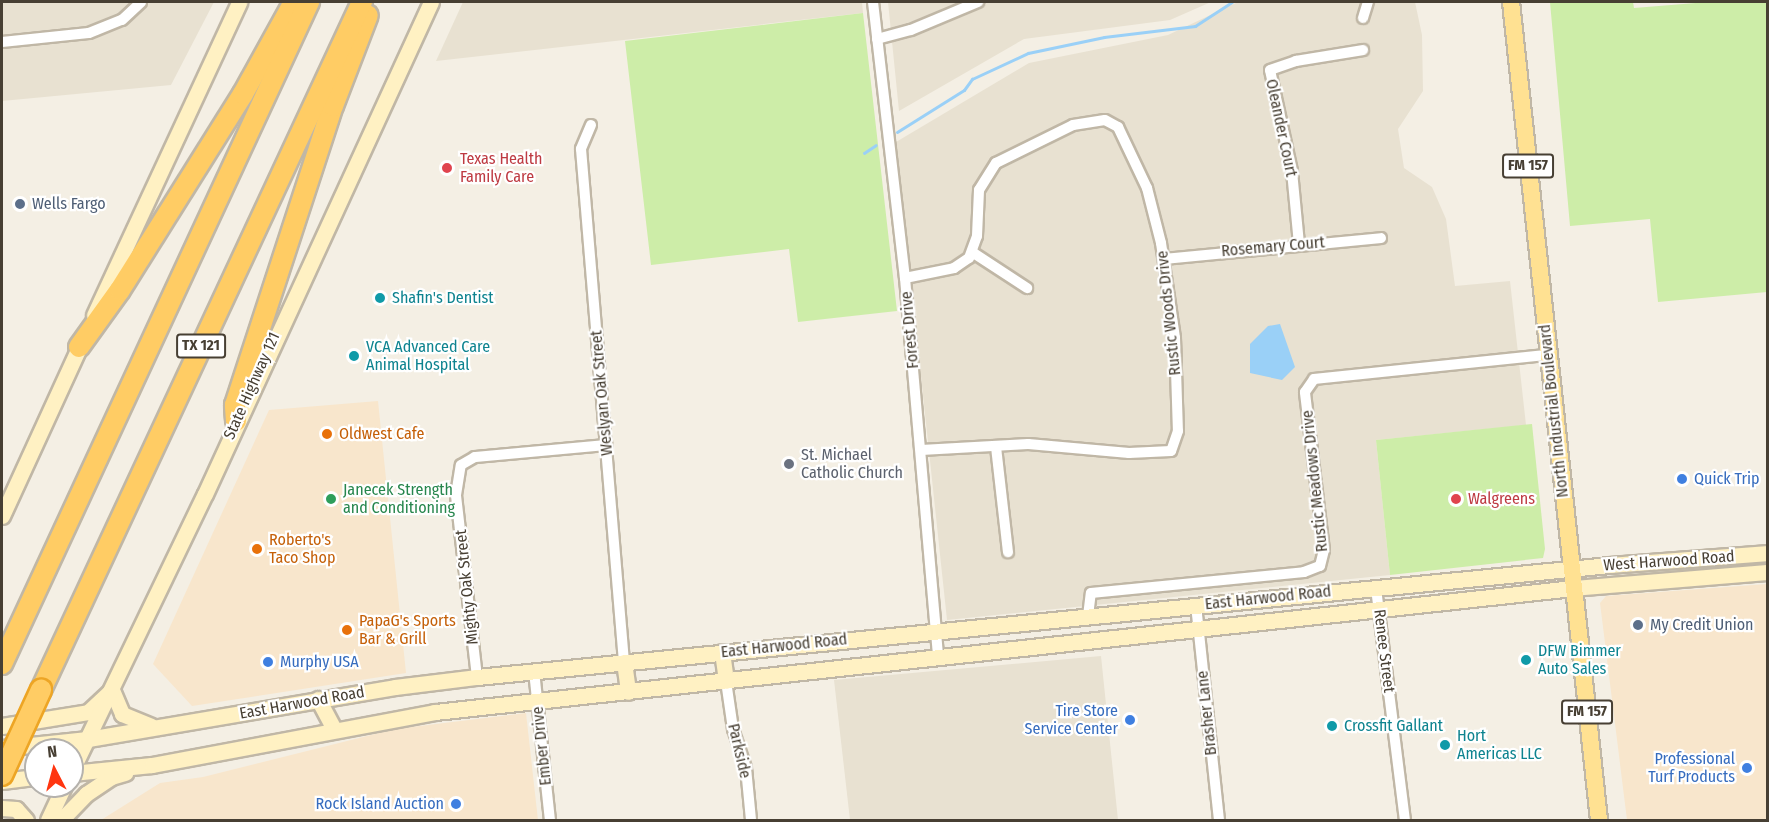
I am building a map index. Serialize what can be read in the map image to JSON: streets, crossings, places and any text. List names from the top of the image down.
{
  "streets": {
    "highway": ["TX 121"],
    "main road": [
      "FM 157",
      "State Highway 121",
      "North Industrial Boulevard",
      "West Harwood Road",
      "East Harwood Road"
    ],
    "street": [
      "Oleander Court",
      "Rosemary Court",
      "Rustic Woods Drive",
      "Forest Drive",
      "Weslyan Oak Street",
      "Rustic Meadows Drive",
      "Mighty Oak Street",
      "Renee Street",
      "Brasher Lane",
      "Ember Drive",
      "Parkside"
    ]
  },
  "crossings": [
    ["Oleander Court", "Rosemary Court"],
    ["Rosemary Court", "Rustic Woods Drive"],
    ["Rustic Woods Drive", "Forest Drive"],
    ["Forest Drive", "East Harwood Road"],
    ["State Highway 121", "East Harwood Road"],
    ["Weslyan Oak Street", "Mighty Oak Street"],
    ["Weslyan Oak Street", "East Harwood Road"],
    ["North Industrial Boulevard", "Rustic Meadows Drive"],
    ["North Industrial Boulevard", "West Harwood Road"],
    ["North Industrial Boulevard", "East Harwood Road"],
    ["Rustic Meadows Drive", "East Harwood Road"],
    ["West Harwood Road", "East Harwood Road"],
    ["Mighty Oak Street", "East Harwood Road"],
    ["East Harwood Road", "Renee Street"],
    ["East Harwood Road", "Brasher Lane"],
    ["East Harwood Road", "Ember Drive"],
    ["East Harwood Road", "Parkside"]
  ],
  "places": [
    "Texas Health Family Care",
    "Wells Fargo",
    "Shafin's Dentist",
    "VCA Advanced Care Animal Hospital",
    "Oldwest Cafe",
    "St. Michael Catholic Church",
    "Quick Trip",
    "Janecek Strength and Conditioning",
    "Walgreens",
    "Roberto's Taco Shop",
    "My Credit Union",
    "PapaG's Sports Bar & Grill",
    "DFW Bimmer Auto Sales",
    "Murphy USA",
    "Tire Store Service Center",
    "Crossfit Gallant",
    "Hort Americas LLC",
    "Professional Turf Products",
    "Rock Island Auction"
  ],
  "north": "top"
}
